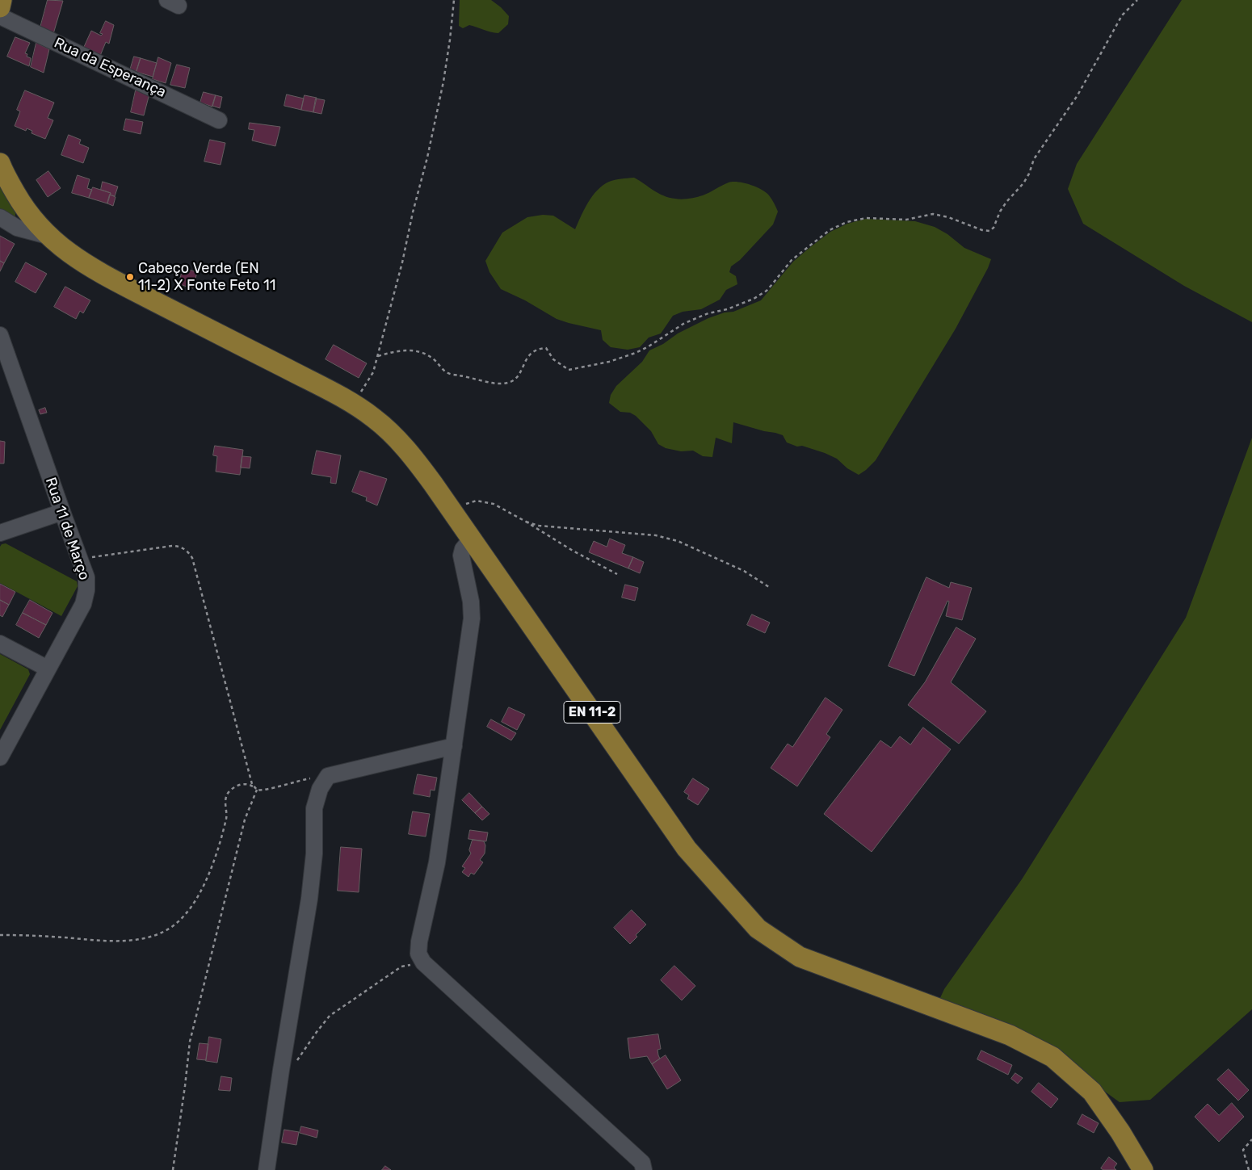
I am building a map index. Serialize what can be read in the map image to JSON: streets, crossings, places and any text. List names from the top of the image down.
{
  "streets": {
    "main road": ["EN 11-2"],
    "street": ["Rua da Esperança", "Rua 11 de Março"]
  },
  "places": ["Cabeço Verde (EN 11-2) X Fonte Feto 11"]
}
